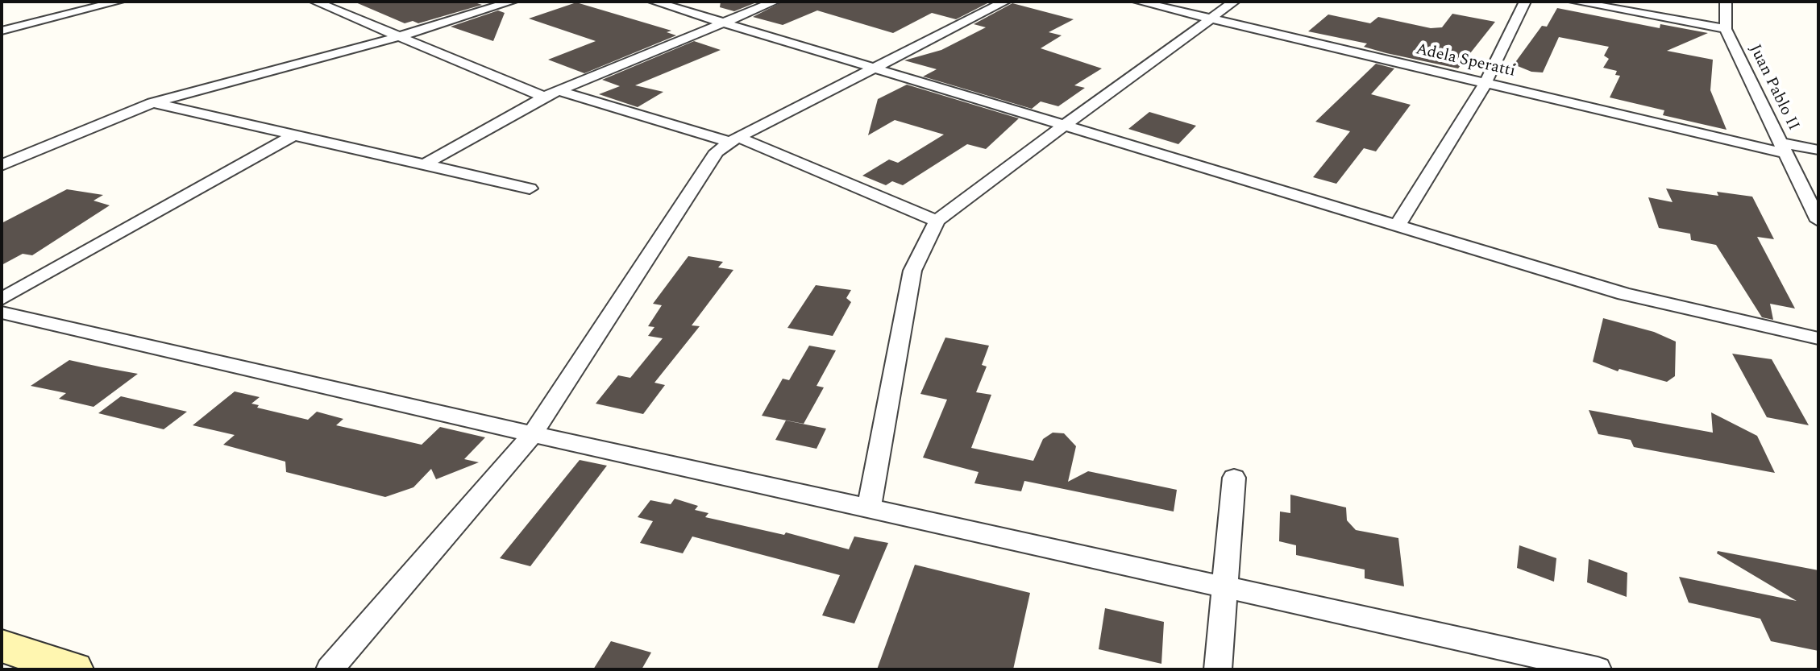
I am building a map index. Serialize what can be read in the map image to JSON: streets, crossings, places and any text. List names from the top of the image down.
{
  "streets": {
    "street": ["Adela Speratti", "Juan Pablo II"]
  },
  "crossings": [
    ["Adela Speratti", "Juan Pablo II"]
  ]
}
